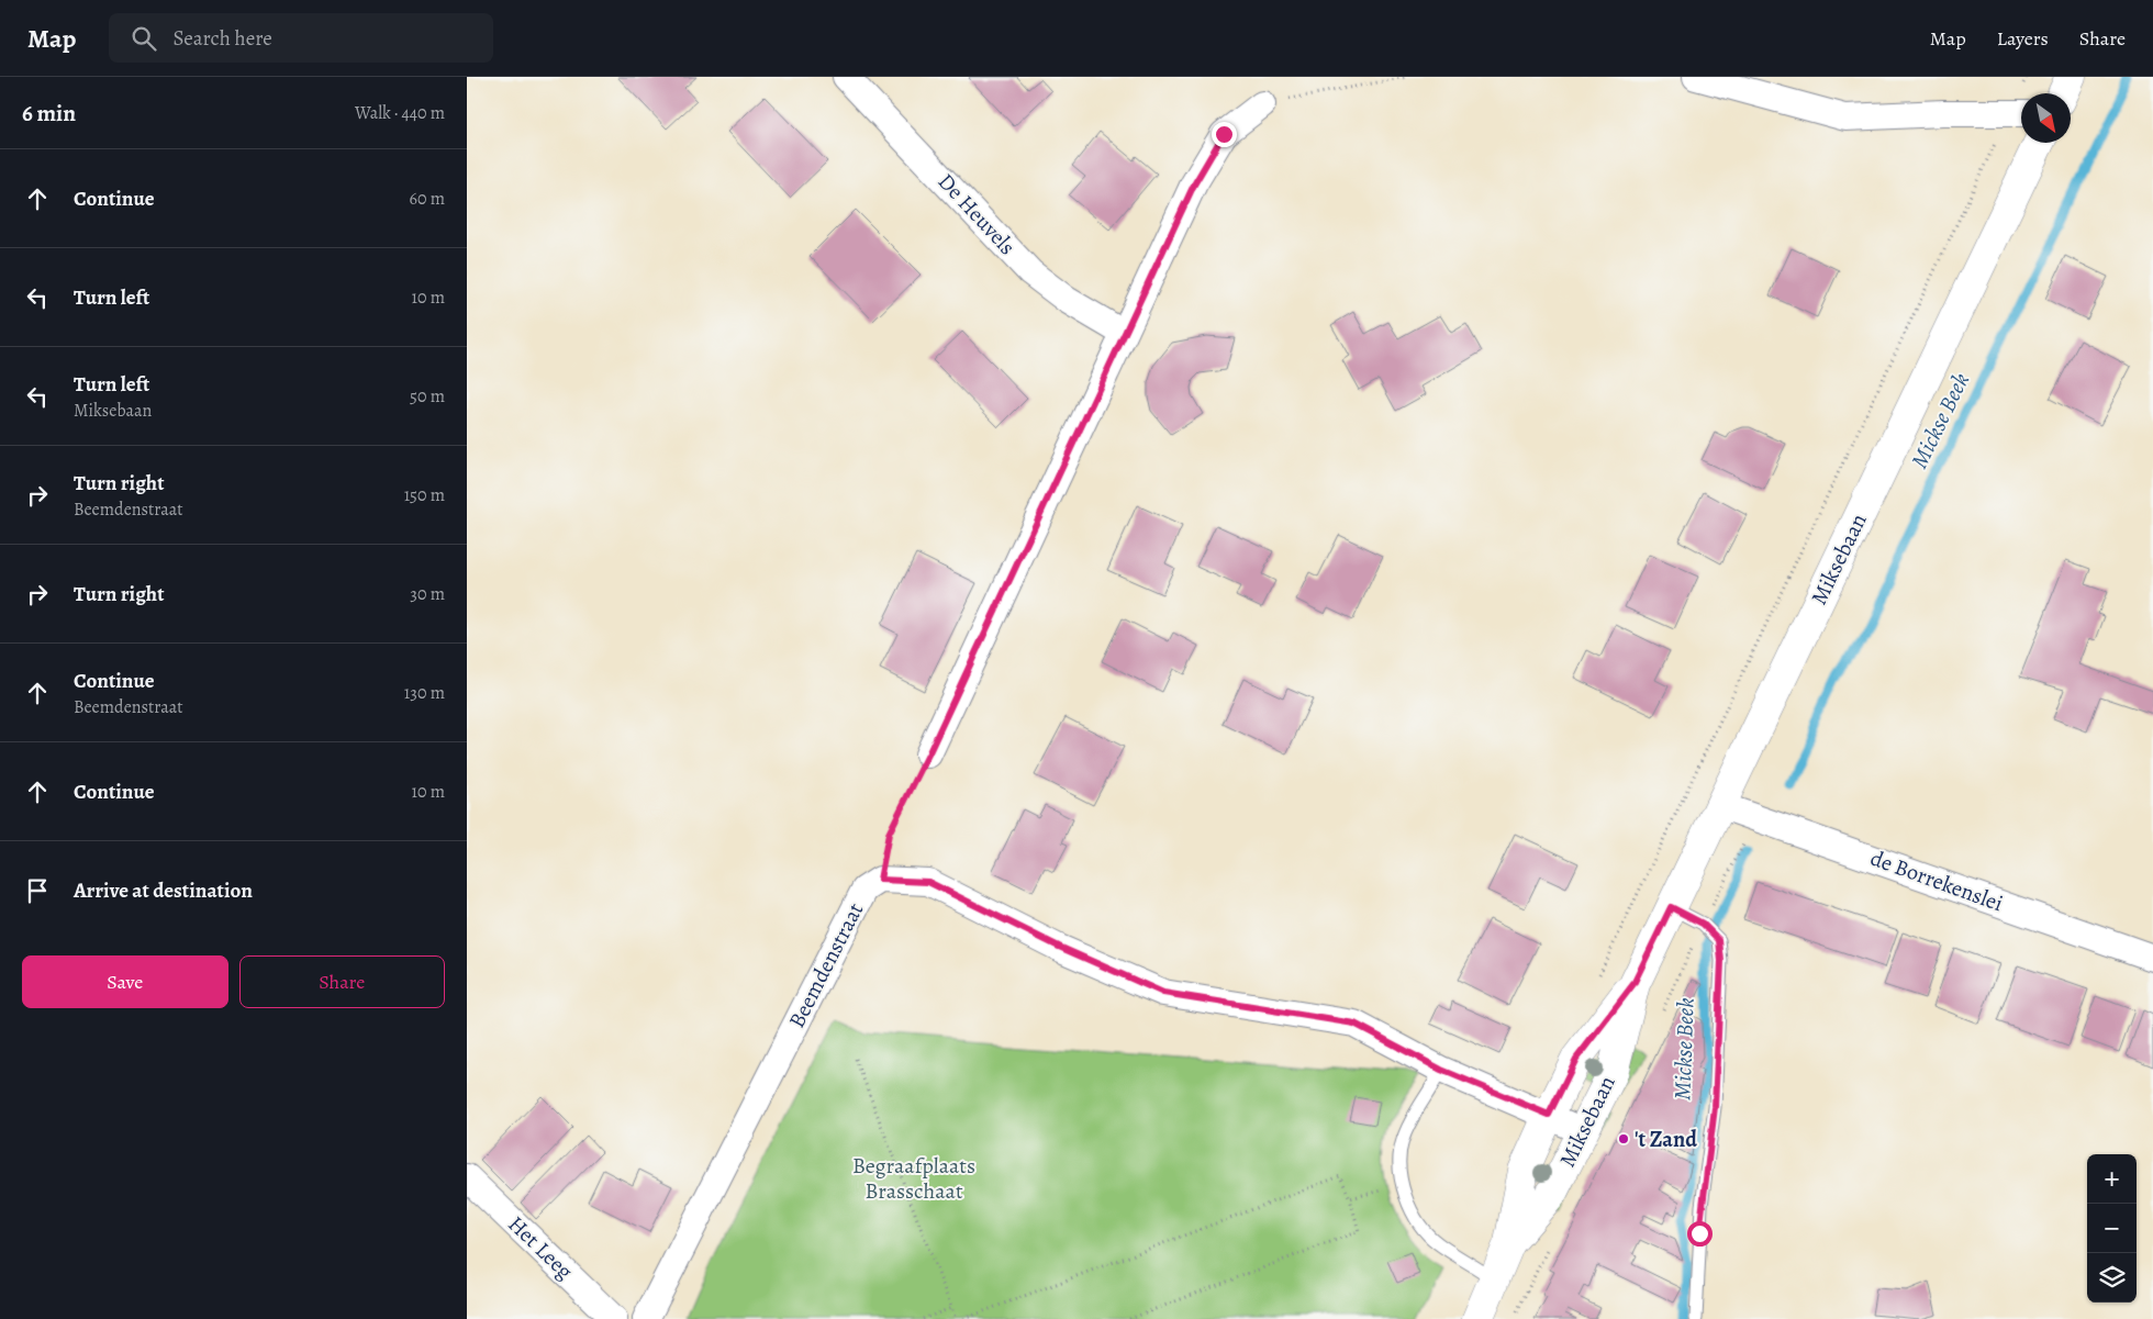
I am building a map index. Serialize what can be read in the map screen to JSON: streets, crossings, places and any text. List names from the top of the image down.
{
  "streets": {
    "street": [
      "De Heuvels",
      "Miksebaan",
      "de Borrekenslei",
      "Beemdenstraat",
      "Het Leeg"
    ]
  },
  "crossings": [
    ["Miksebaan", "de Borrekenslei"],
    ["Miksebaan", "Beemdenstraat"]
  ],
  "water": ["Mickse Beek"],
  "parks": ["Begraafplaats Brasschaat"],
  "places": ["'t Zand"],
  "north": "bottom right",
  "page": {
    "header": "Map",
    "search": "Search here",
    "nav": ["Map", "Layers", "Share"],
    "heading": ["6 min", "Walk · 440 m"],
    "list": [
      ["Continue", "60 m"],
      ["Turn left", "10 m"],
      ["Turn left", "Miksebaan", "50 m"],
      ["Turn right", "Beemdenstraat", "150 m"],
      ["Turn right", "30 m"],
      ["Continue", "Beemdenstraat", "130 m"],
      ["Continue", "10 m"],
      "Arrive at destination"
    ],
    "buttons": ["Save", "Share"],
    "map_buttons": ["+", "−"]
  }
}
